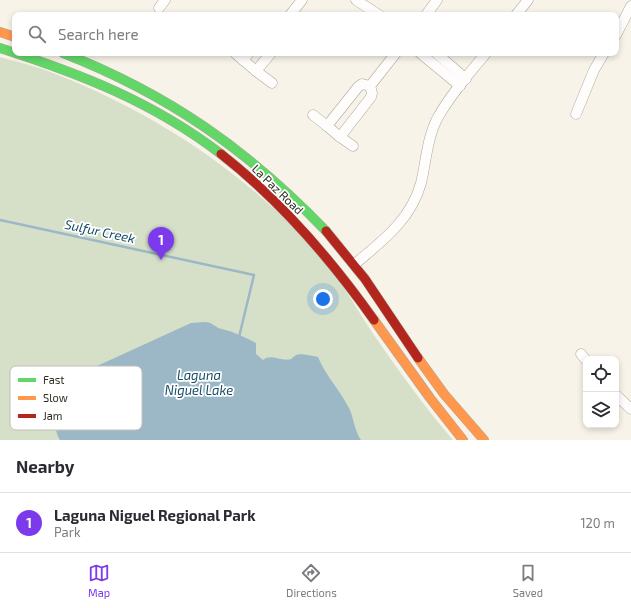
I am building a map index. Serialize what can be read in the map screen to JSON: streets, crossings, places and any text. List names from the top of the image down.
{
  "streets": {
    "main road": ["La Paz Road"]
  },
  "water": ["Sulfur Creek", "Laguna Niguel Lake"],
  "legend": ["Fast", "Slow", "Jam"],
  "page": {
    "search": "Search here",
    "pins": "1",
    "heading": "Nearby",
    "list": [
      {
        "mark": "1",
        "name": "Laguna Niguel Regional Park",
        "note": "Park",
        "value": "120 m"
      }
    ],
    "nav": ["Map", "Directions", "Saved"]
  }
}
